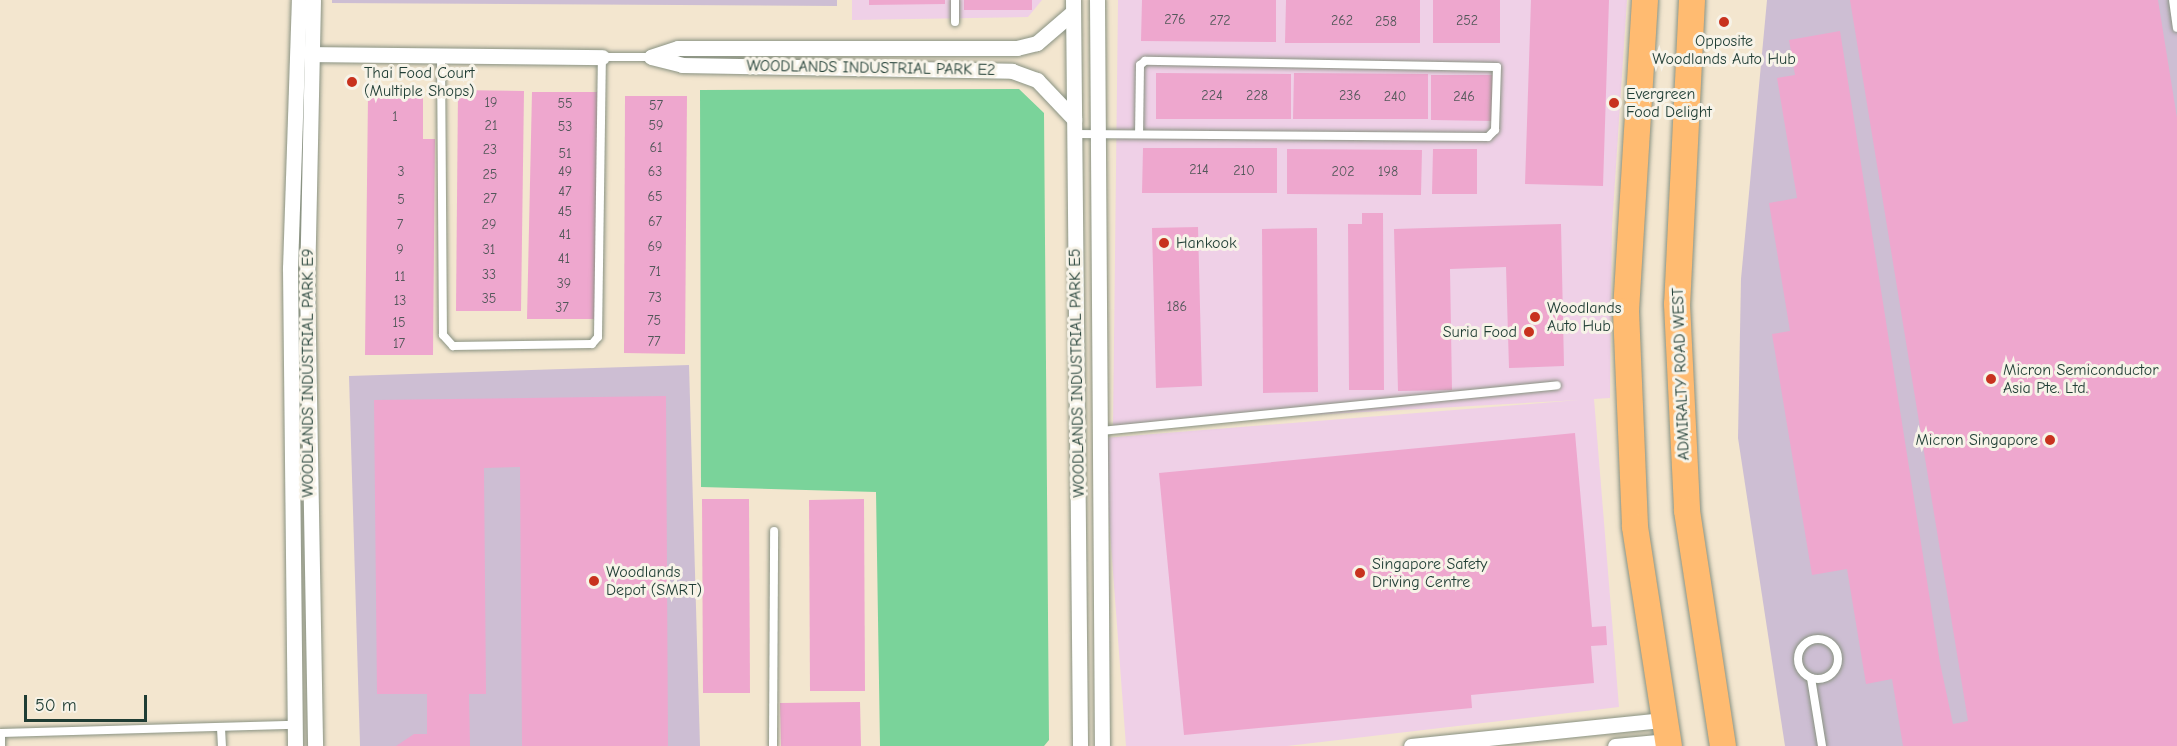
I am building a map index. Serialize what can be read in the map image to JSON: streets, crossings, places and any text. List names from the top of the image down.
{
  "streets": {
    "main road": ["ADMIRALTY ROAD WEST"],
    "street": ["WOODLANDS INDUSTRIAL PARK E2", "WOODLANDS INDUSTRIAL PARK E9", "WOODLANDS INDUSTRIAL PARK E5"]
  },
  "crossings": [
    ["WOODLANDS INDUSTRIAL PARK E2", "WOODLANDS INDUSTRIAL PARK E9"],
    ["WOODLANDS INDUSTRIAL PARK E2", "WOODLANDS INDUSTRIAL PARK E5"]
  ],
  "places": [
    "Opposite Woodlands Auto Hub",
    "Thai Food Court (Multiple Shops)",
    "Evergreen Food Delight",
    "Hankook",
    "Woodlands Auto Hub",
    "Suria Food",
    "Micron Semiconductor Asia Pte. Ltd.",
    "Micron Singapore",
    "Singapore Safety Driving Centre",
    "Woodlands Depot (SMRT)"
  ],
  "house_numbers": [
    "276",
    "272",
    "262",
    "252",
    "258",
    "224",
    "228",
    "236",
    "240",
    "246",
    "19",
    "55",
    "57",
    "1",
    "21",
    "59",
    "53",
    "61",
    "23",
    "51",
    "214",
    "210",
    "3",
    "49",
    "63",
    "202",
    "198",
    "25",
    "47",
    "65",
    "27",
    "5",
    "45",
    "67",
    "7",
    "29",
    "41",
    "69",
    "9",
    "31",
    "41",
    "71",
    "33",
    "11",
    "39",
    "73",
    "35",
    "13",
    "186",
    "37",
    "75",
    "15",
    "77",
    "17"
  ],
  "scale_bar": "50 m"
}
